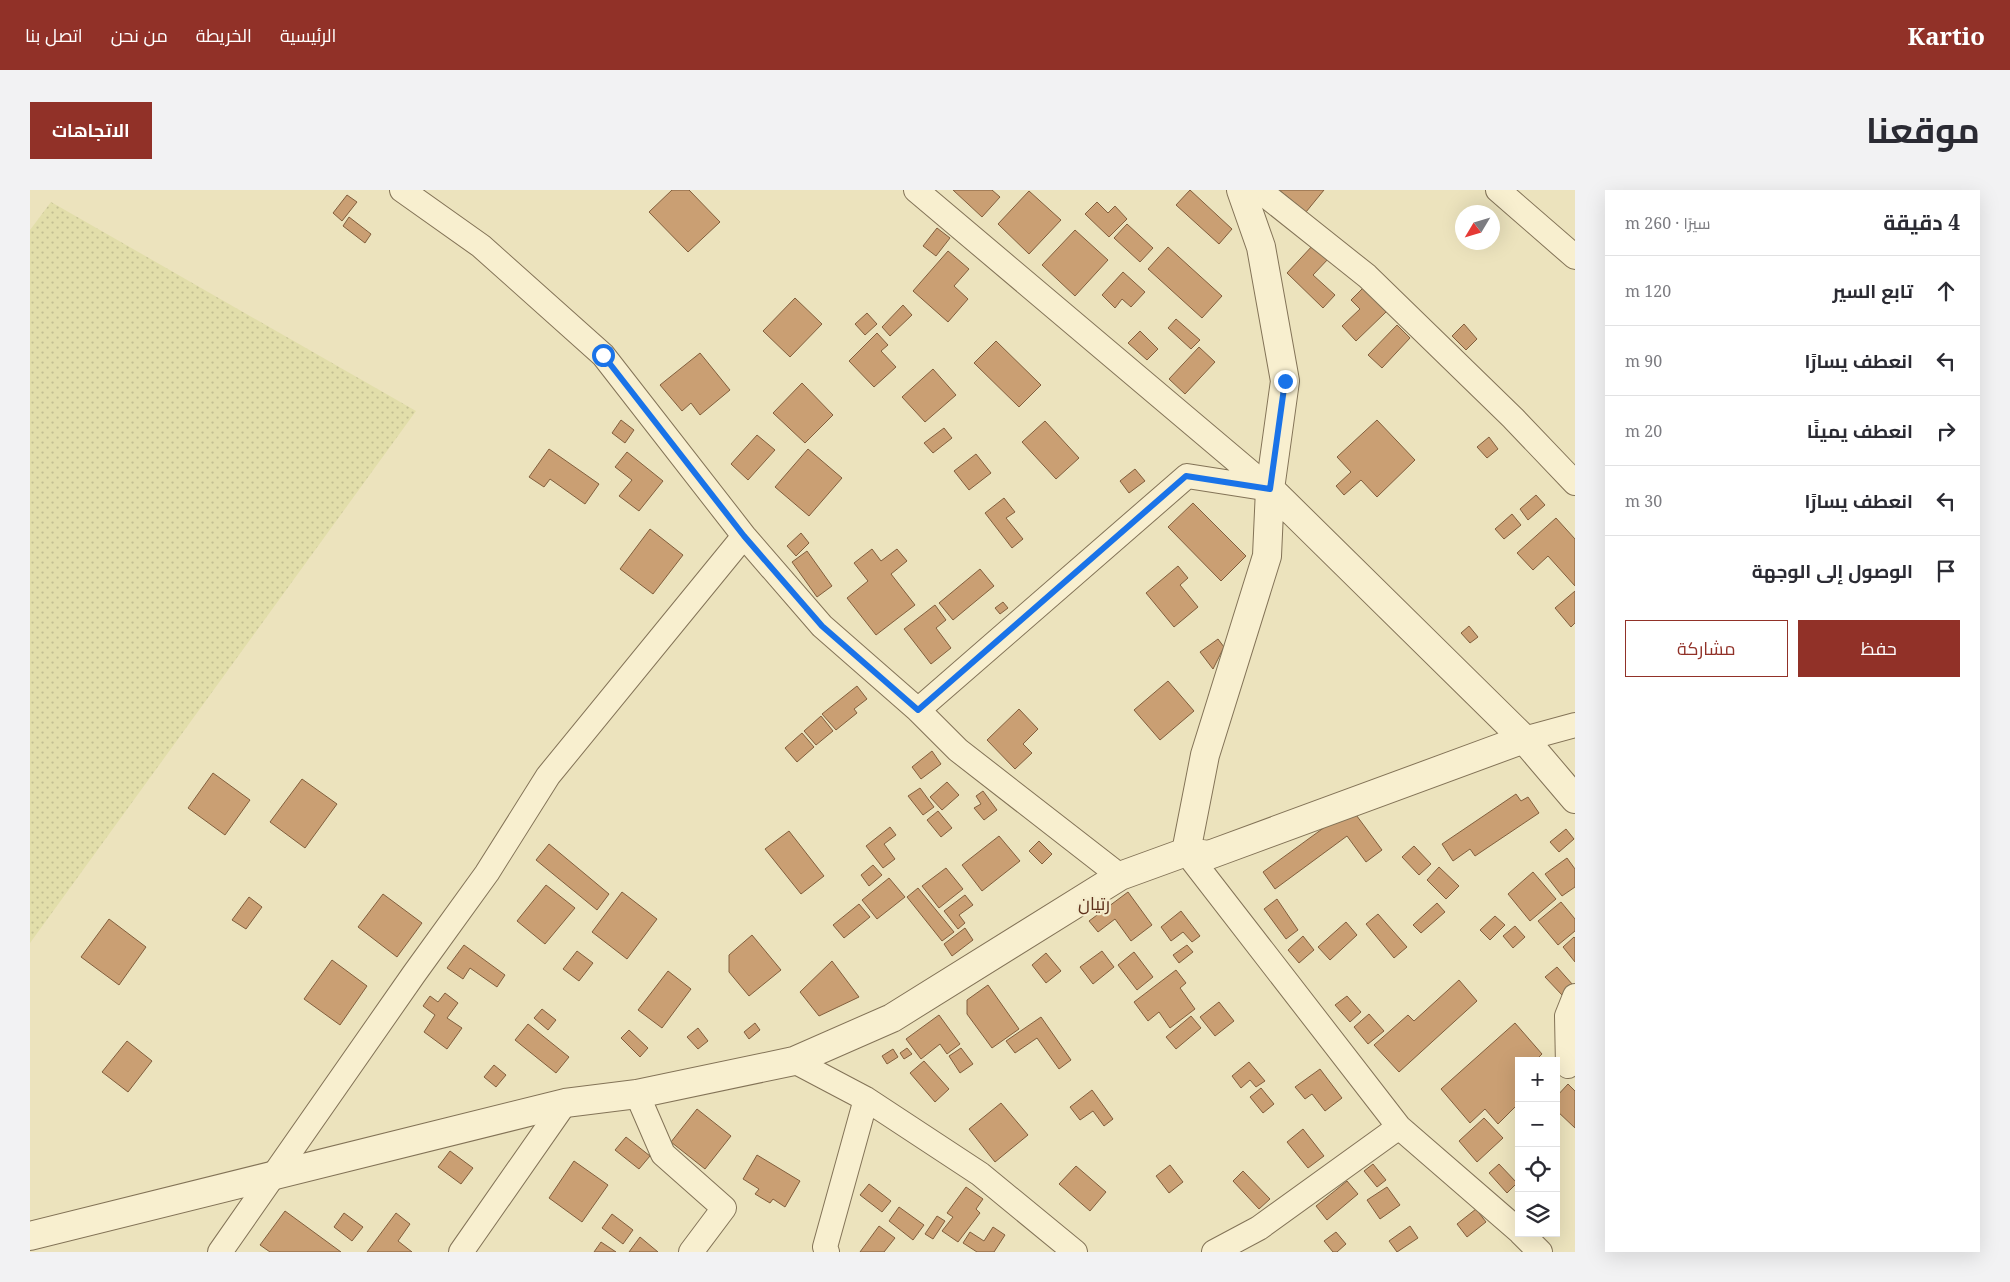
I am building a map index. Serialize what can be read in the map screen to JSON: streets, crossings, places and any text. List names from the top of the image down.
{
  "districts": ["رتيان"],
  "north": "bottom left",
  "page": {
    "header": "Kartio",
    "nav": [
      "الرئيسية",
      "الخريطة",
      "من نحن",
      "اتصل بنا"
    ],
    "title": "موقعنا",
    "buttons": [
      "الاتجاهات",
      ["حفظ", "مشاركة"]
    ],
    "heading": ["4 دقيقة", "سيرًا · 260 m"],
    "list": [
      ["تابع السير", "120 m"],
      ["انعطف يسارًا", "90 m"],
      ["انعطف يمينًا", "20 m"],
      ["انعطف يسارًا", "30 m"],
      "الوصول إلى الوجهة"
    ],
    "map_buttons": ["+", "−"]
  }
}
